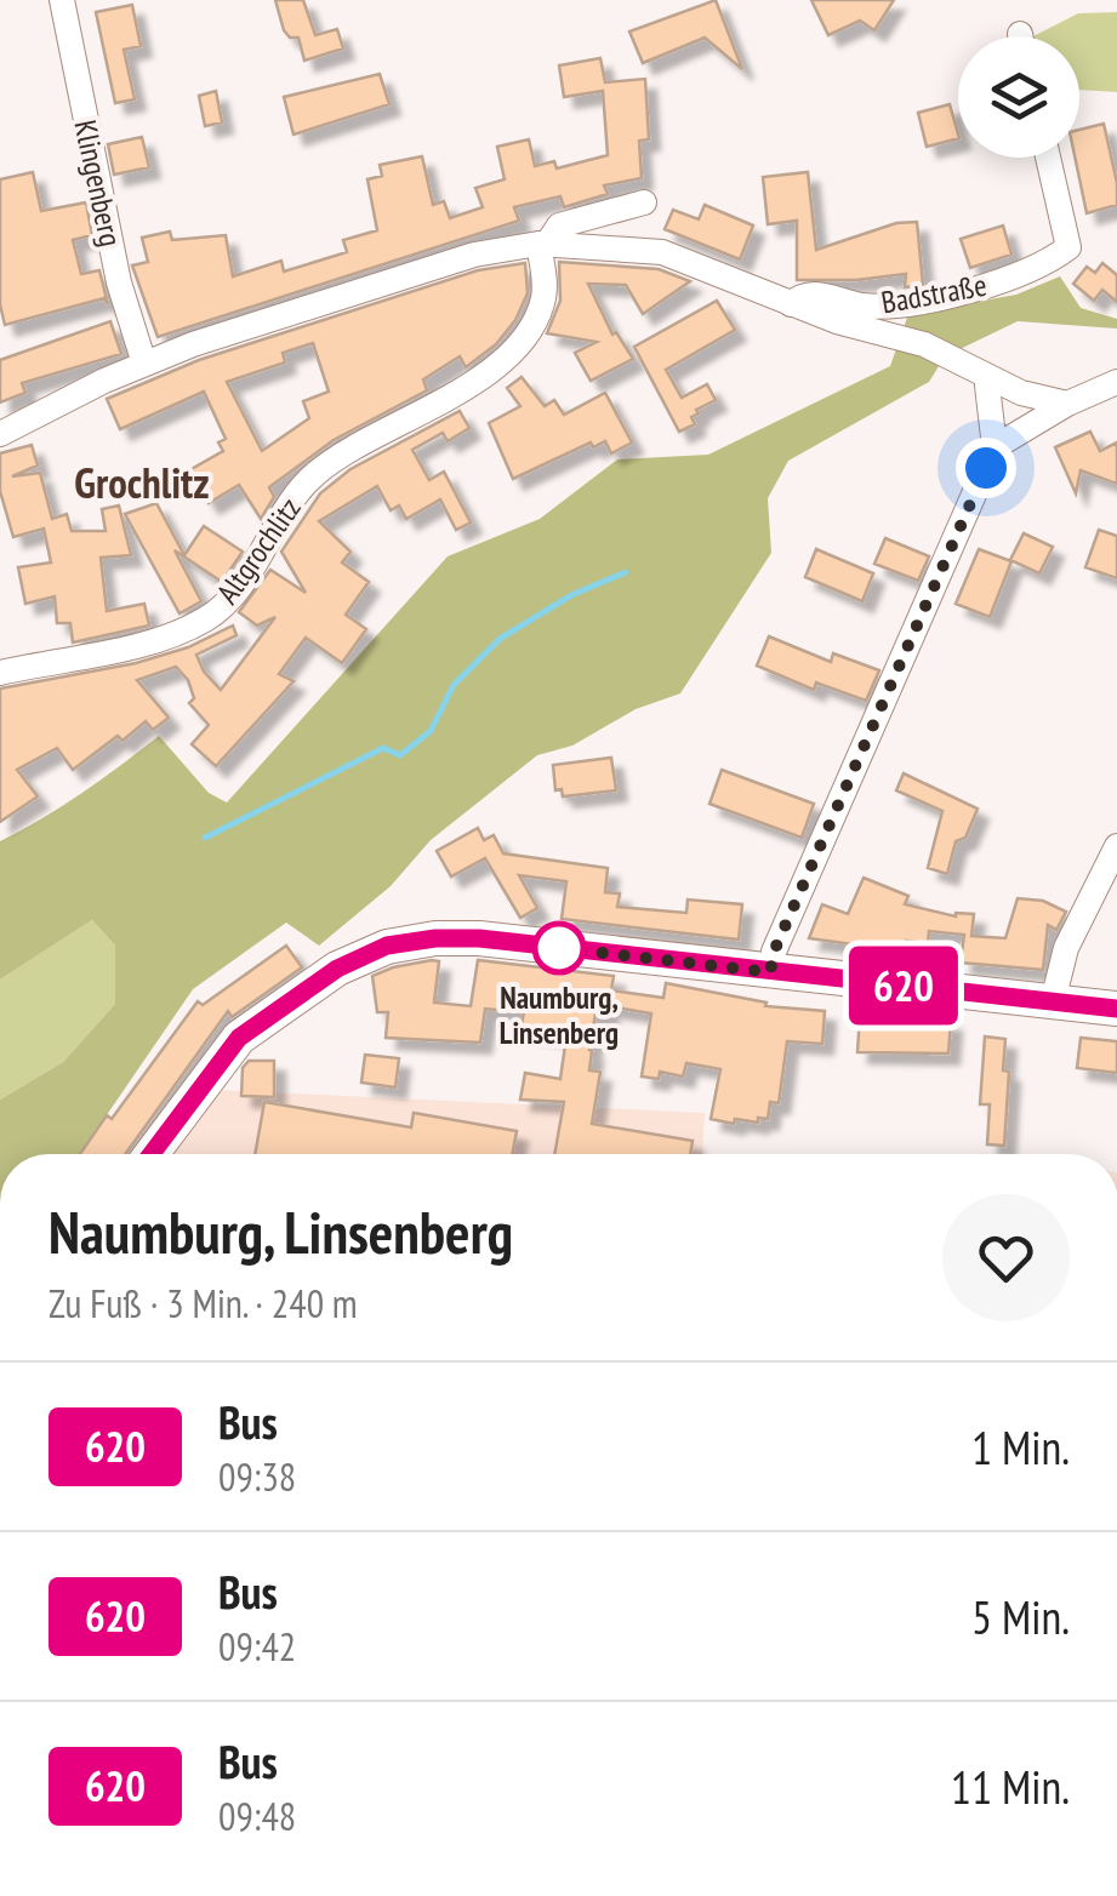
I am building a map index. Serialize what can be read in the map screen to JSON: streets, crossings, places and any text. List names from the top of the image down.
{
  "streets": {
    "street": ["Klingenberg", "Badstraße", "Altgrochlitz"]
  },
  "crossings": [
    ["Klingenberg", "Badstraße"],
    ["Badstraße", "Altgrochlitz"]
  ],
  "districts": ["Grochlitz"],
  "places": ["Naumburg, Linsenberg"],
  "lines": ["bus line 620"],
  "page": {
    "on_map": "620",
    "heading": ["Naumburg, Linsenberg", "Zu Fuß · 3 Min. · 240 m"],
    "list": [
      {
        "mark": "620",
        "name": "Bus",
        "note": "09:38",
        "value": "1 Min."
      },
      {
        "mark": "620",
        "name": "Bus",
        "note": "09:42",
        "value": "5 Min."
      },
      {
        "mark": "620",
        "name": "Bus",
        "note": "09:48",
        "value": "11 Min."
      }
    ]
  }
}
